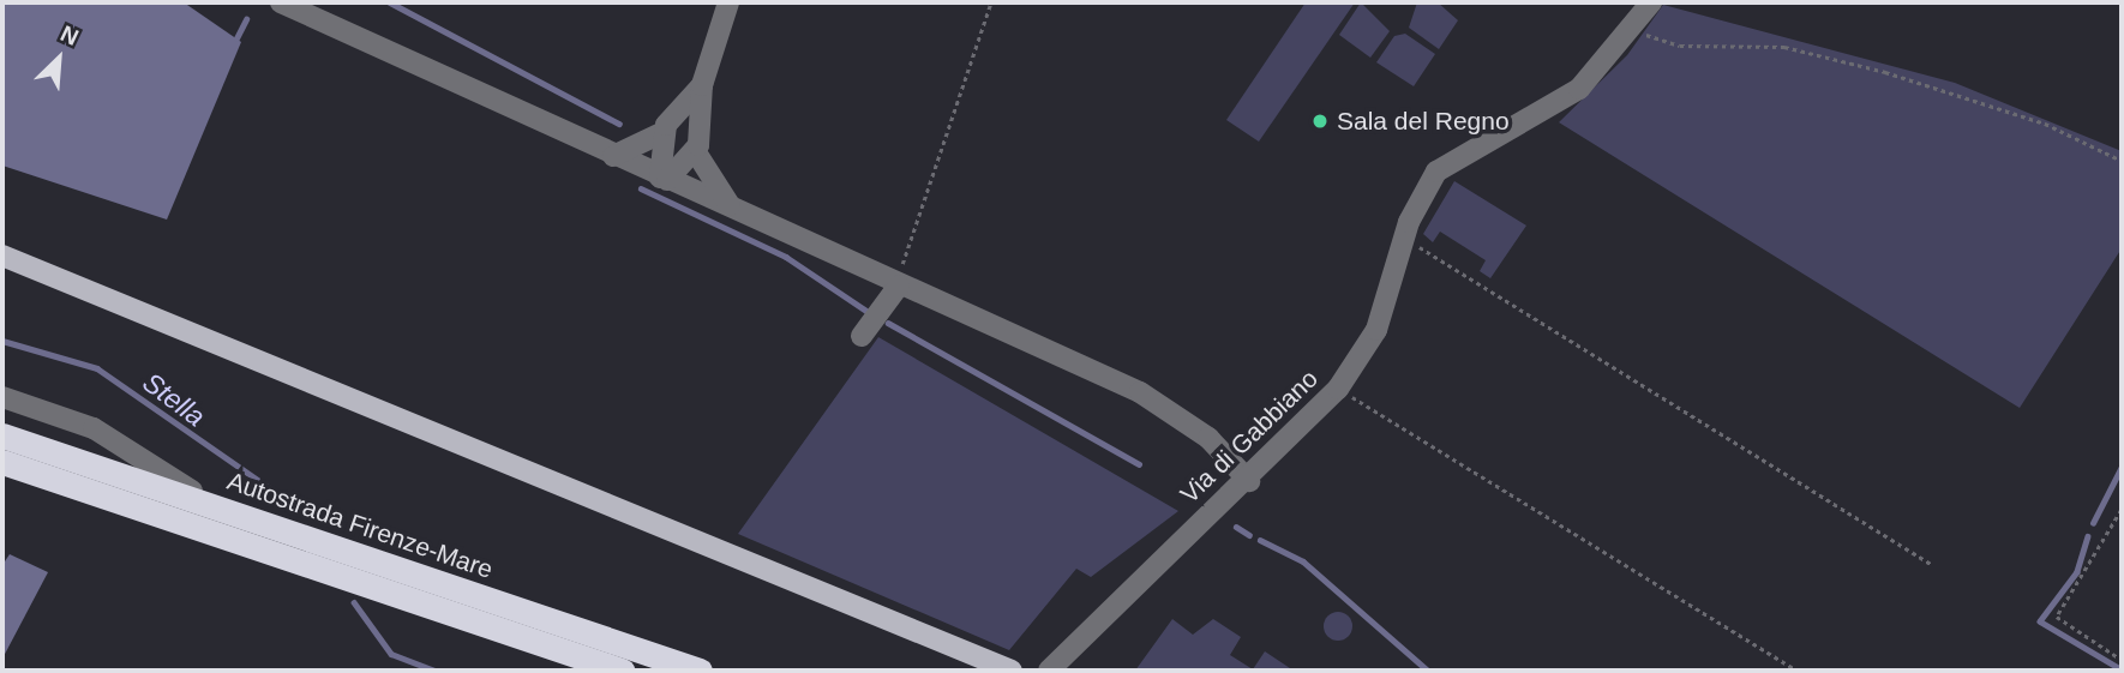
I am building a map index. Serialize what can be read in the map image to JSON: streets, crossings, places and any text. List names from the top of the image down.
{
  "streets": {
    "highway": ["Autostrada Firenze-Mare"],
    "street": ["Via di Gabbiano"]
  },
  "water": ["Stella"],
  "places": ["Sala del Regno"],
  "north": "top right"
}
